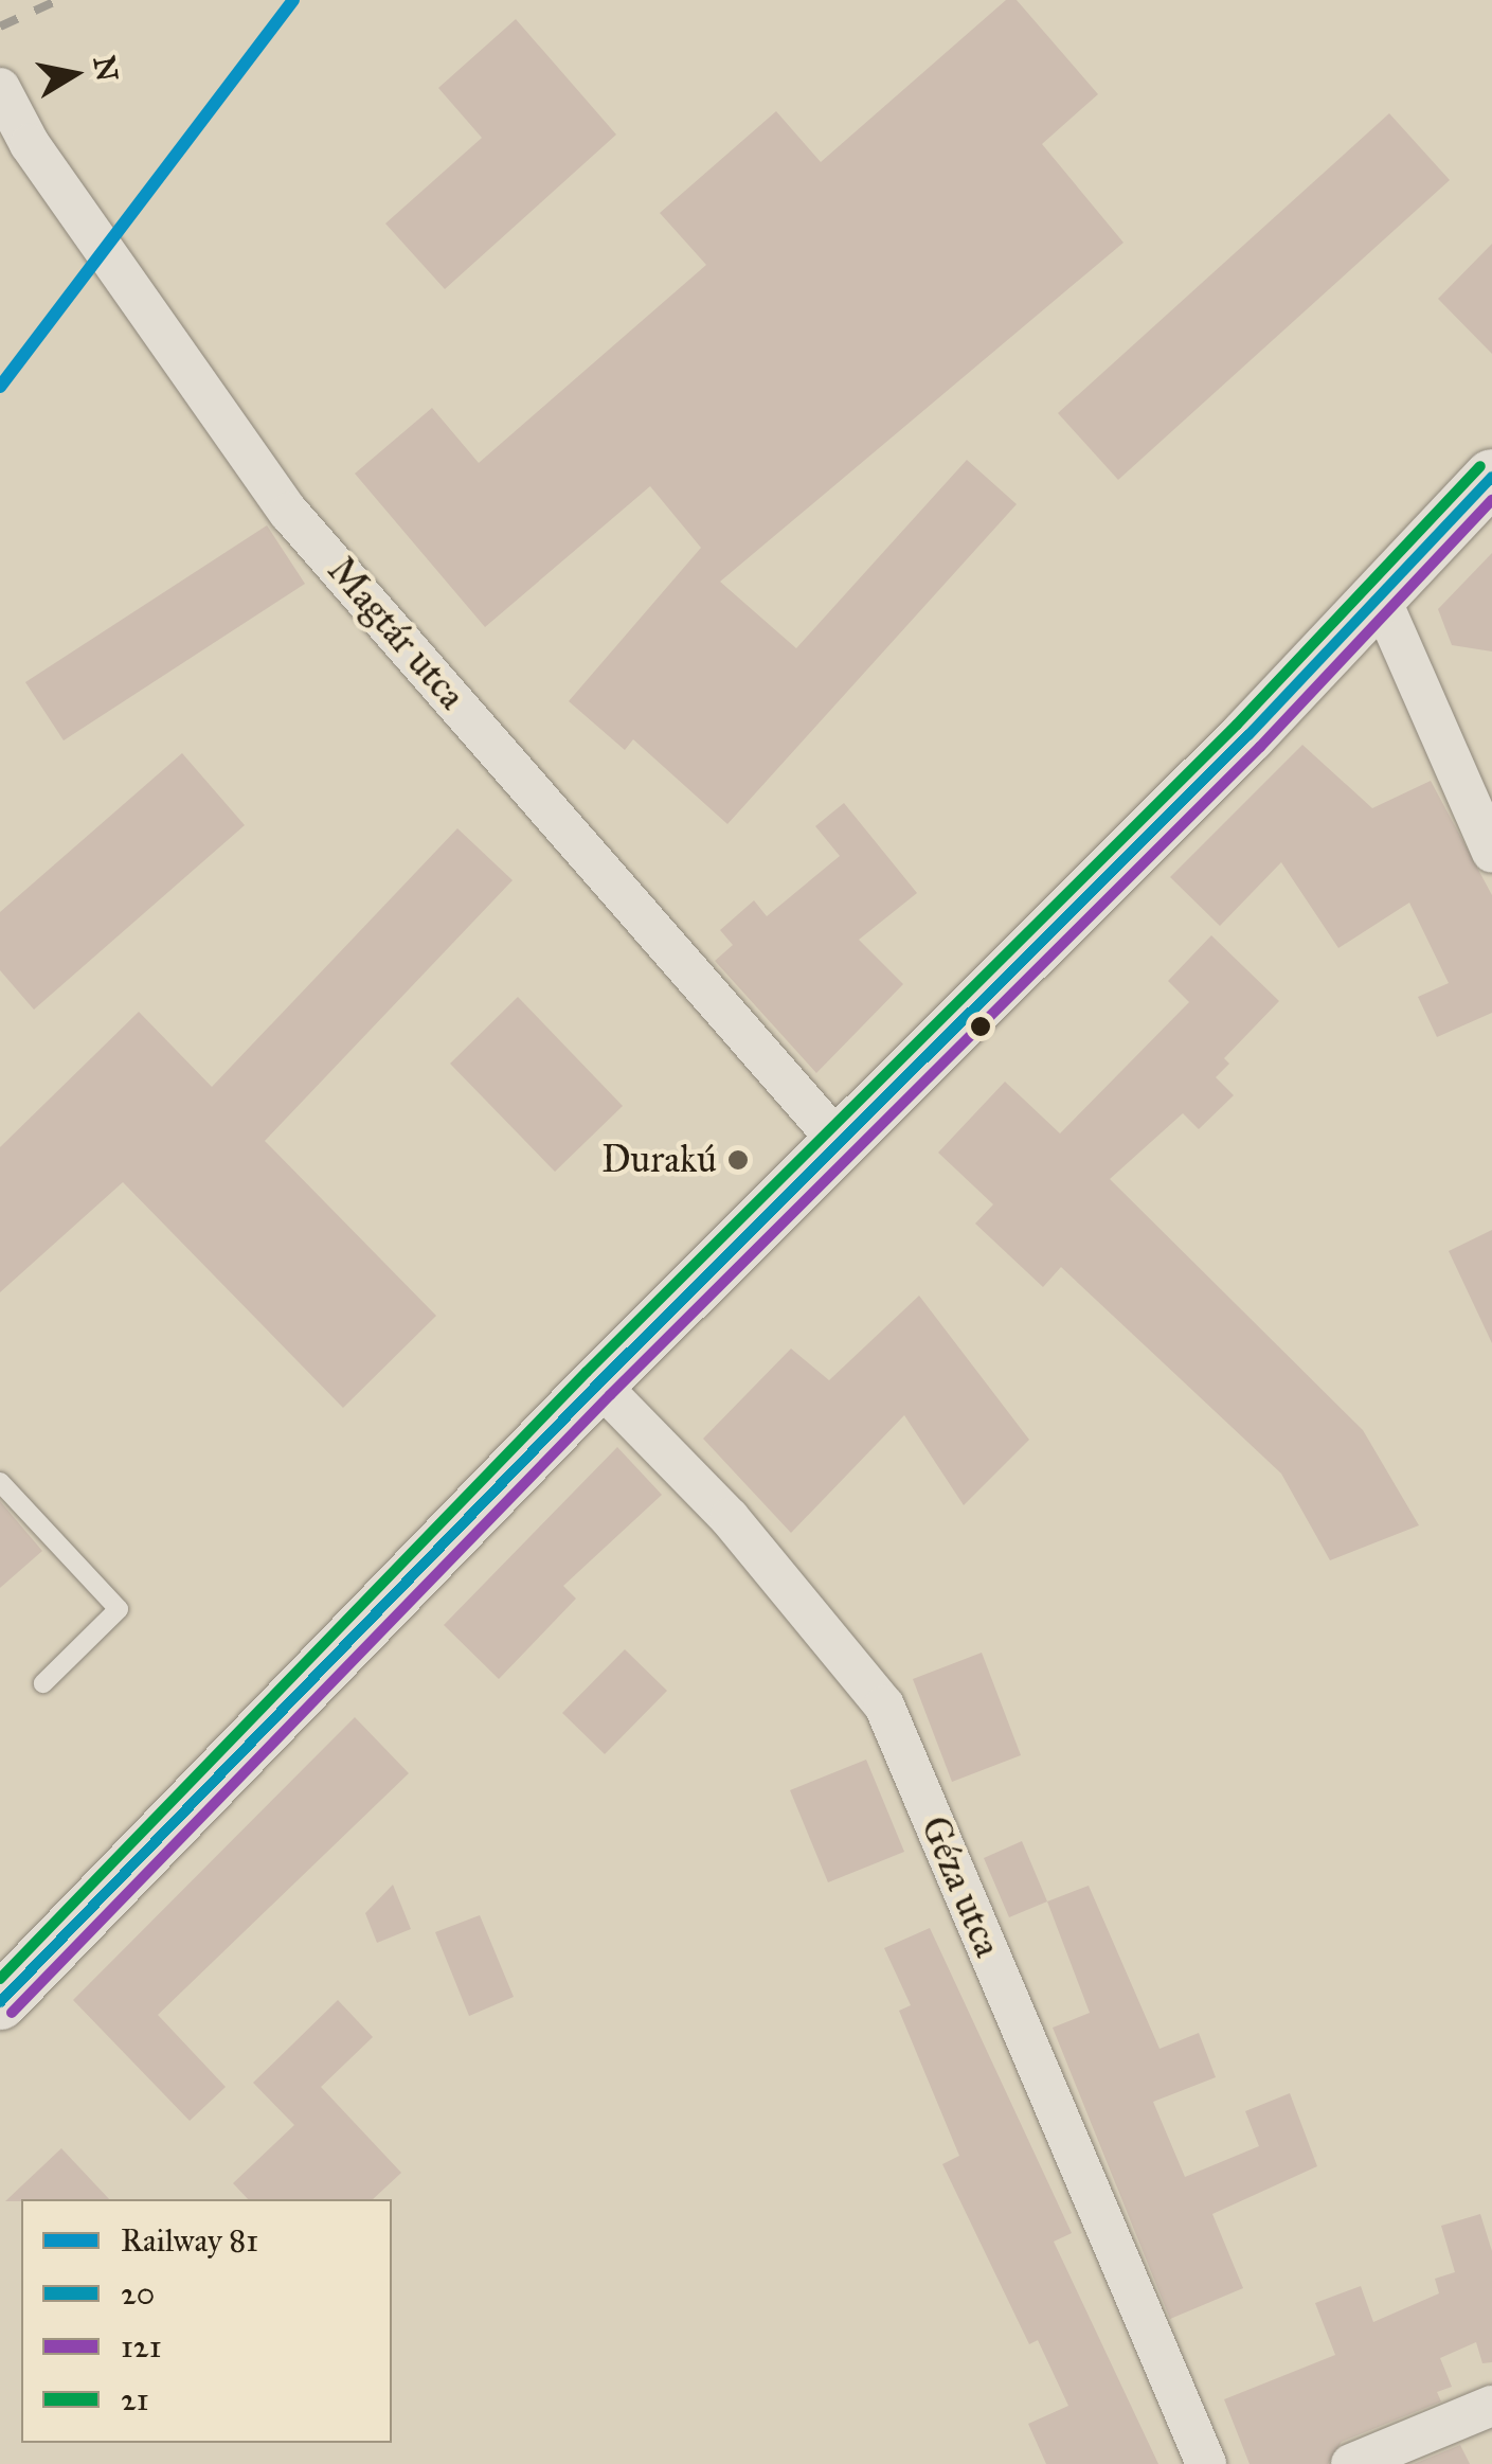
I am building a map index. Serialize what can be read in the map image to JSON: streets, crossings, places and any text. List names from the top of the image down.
{
  "streets": {
    "street": ["Magtár utca", "Géza utca"]
  },
  "places": ["Durakú"],
  "lines": [
    "rail line 81",
    "transit line 21",
    "transit line 20",
    "transit line 121"
  ],
  "legend": [
    "Railway 81",
    "20",
    "121",
    "21"
  ],
  "north": "right"
}
